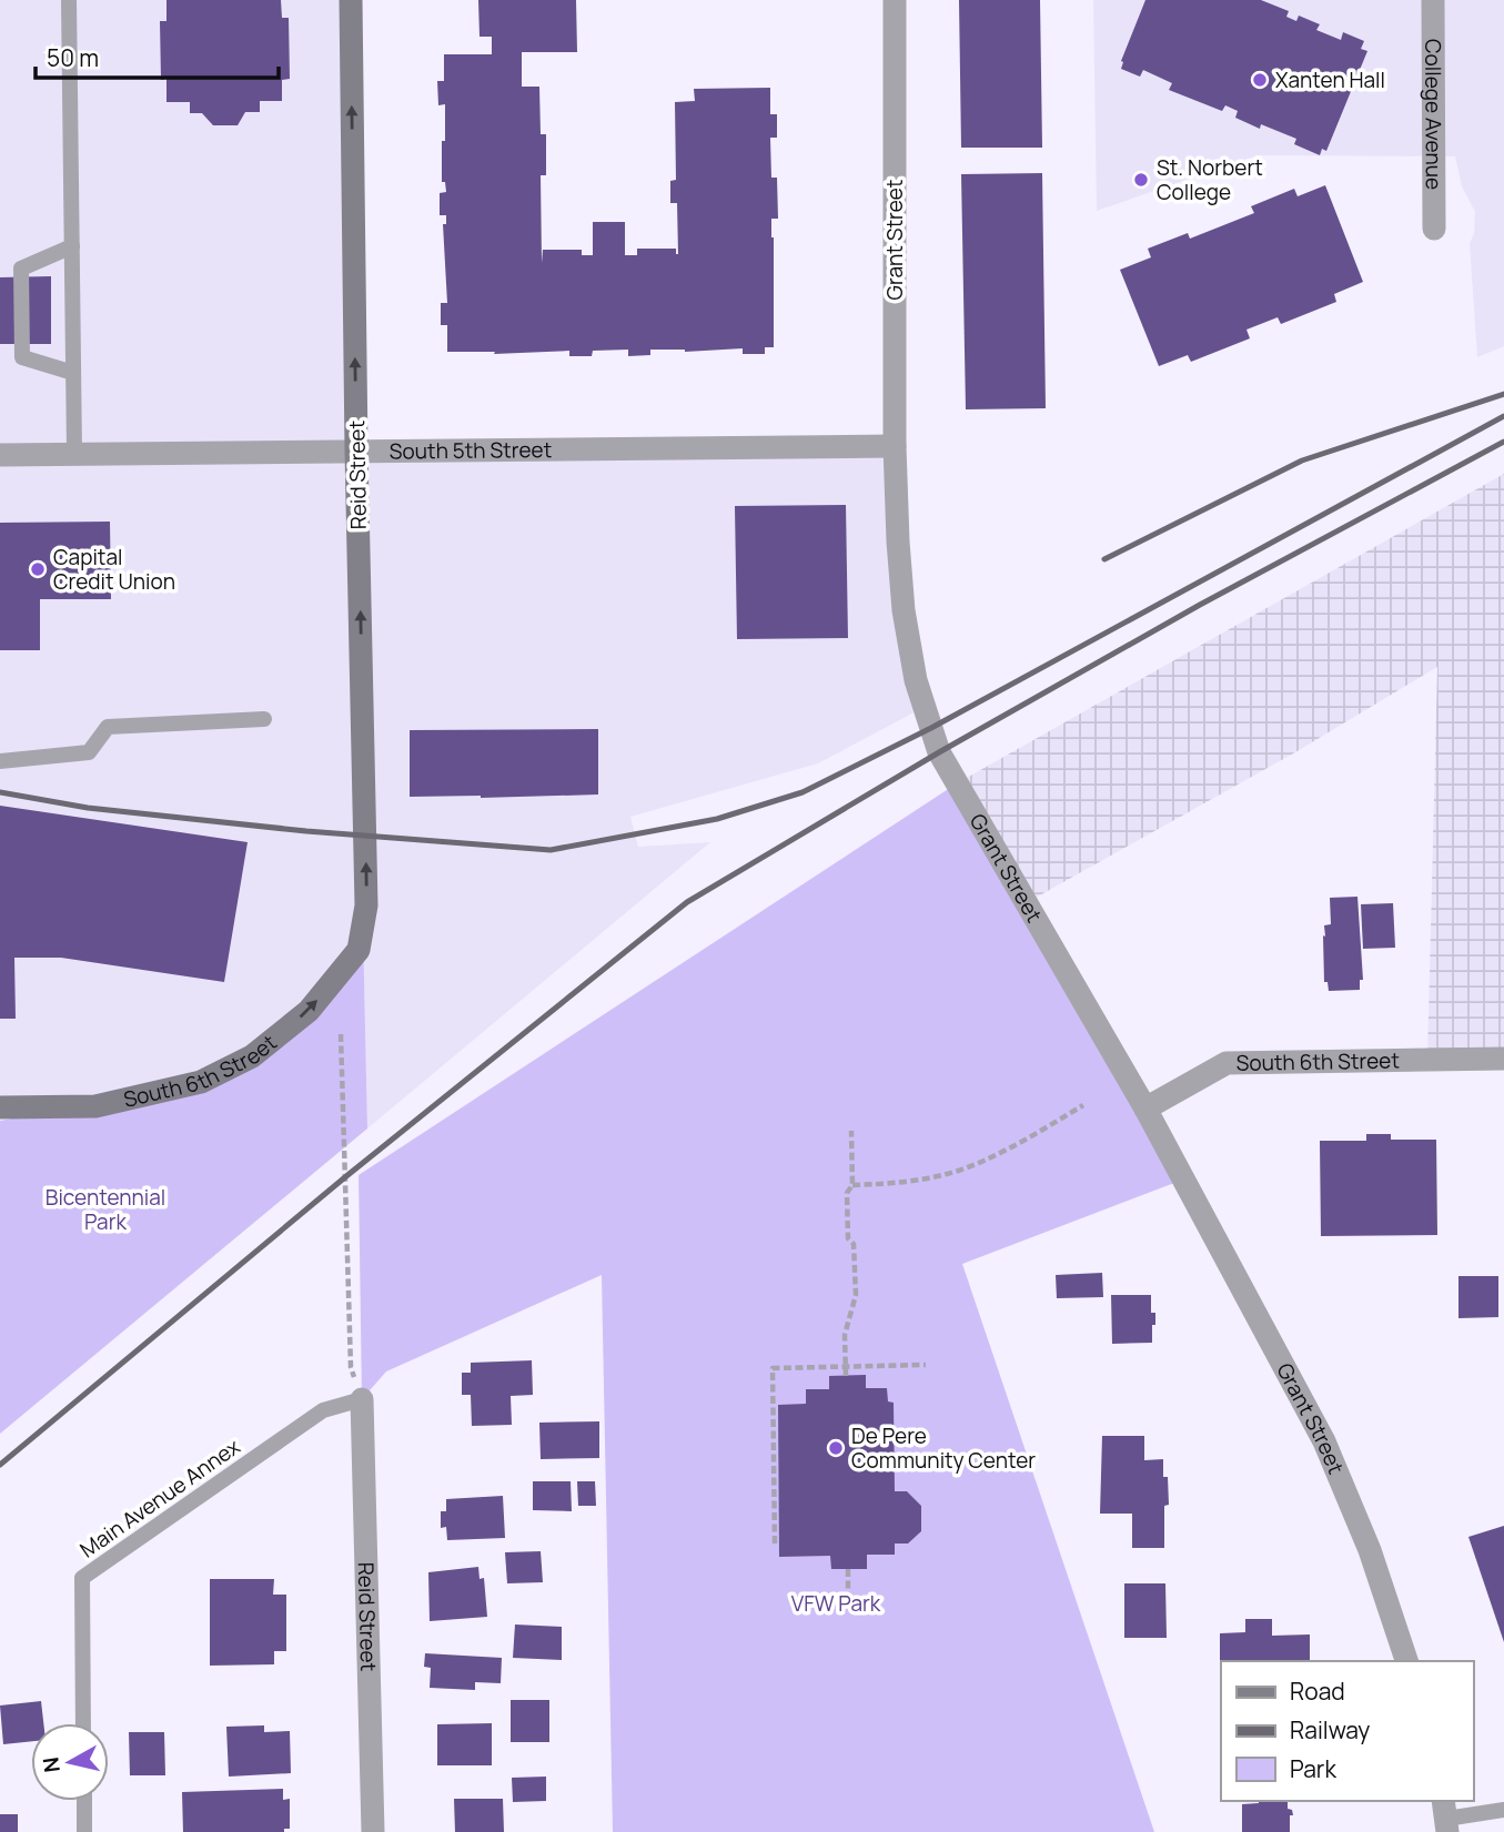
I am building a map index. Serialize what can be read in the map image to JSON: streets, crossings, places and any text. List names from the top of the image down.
{
  "streets": {
    "main road": ["Reid Street", "South 6th Street"],
    "street": ["College Avenue", "Grant Street", "South 5th Street"],
    "lane": ["Main Avenue Annex"]
  },
  "crossings": [
    ["Grant Street", "South 5th Street"],
    ["Grant Street", "South 6th Street"],
    ["South 5th Street", "Reid Street"],
    ["Reid Street", "South 6th Street"],
    ["Reid Street", "Main Avenue Annex"]
  ],
  "one_way": ["Reid Street", "South 6th Street"],
  "parks": ["Bicentennial Park", "VFW Park"],
  "places": [
    "Xanten Hall",
    "St. Norbert College",
    "Capital Credit Union",
    "De Pere Community Center"
  ],
  "legend": ["Road", "Railway", "Park"],
  "scale_bar": "50 m",
  "north": "left"
}
